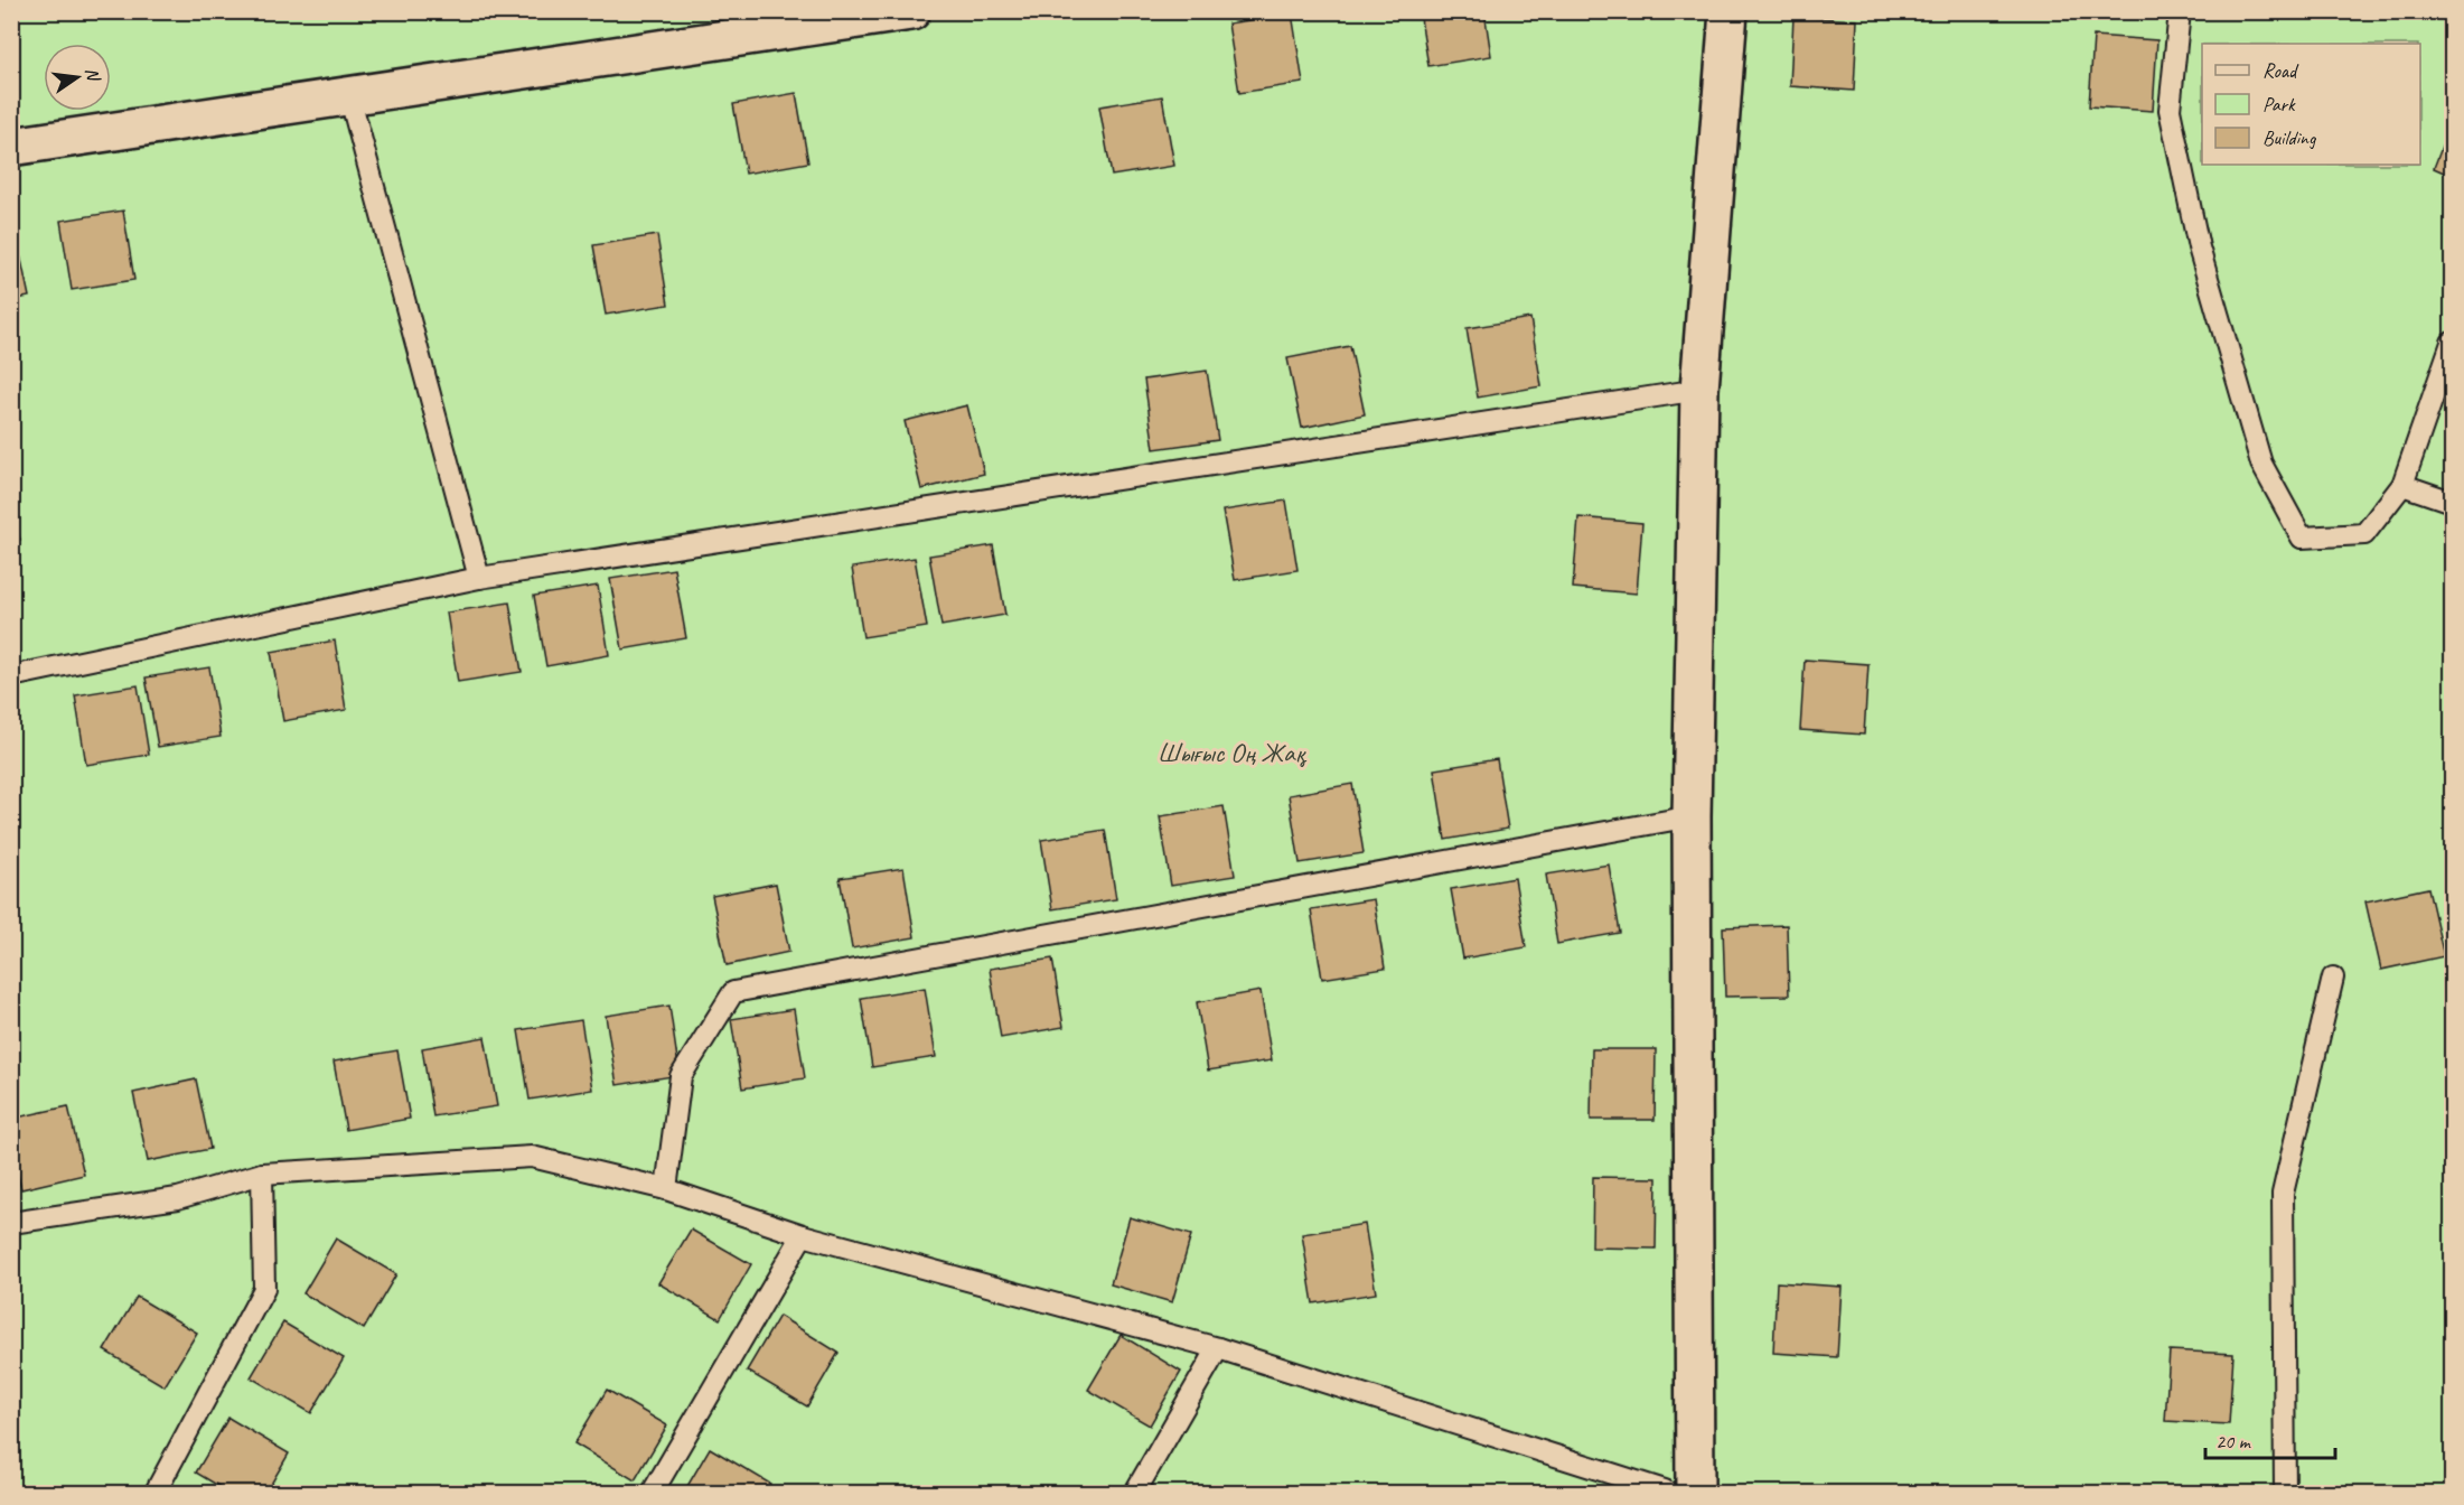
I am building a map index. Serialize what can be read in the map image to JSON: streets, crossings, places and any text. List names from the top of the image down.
{
  "parks": ["Шығыс Оң Жақ"],
  "legend": ["Road", "Park", "Building"],
  "scale_bar": "20 m",
  "north": "right"
}
